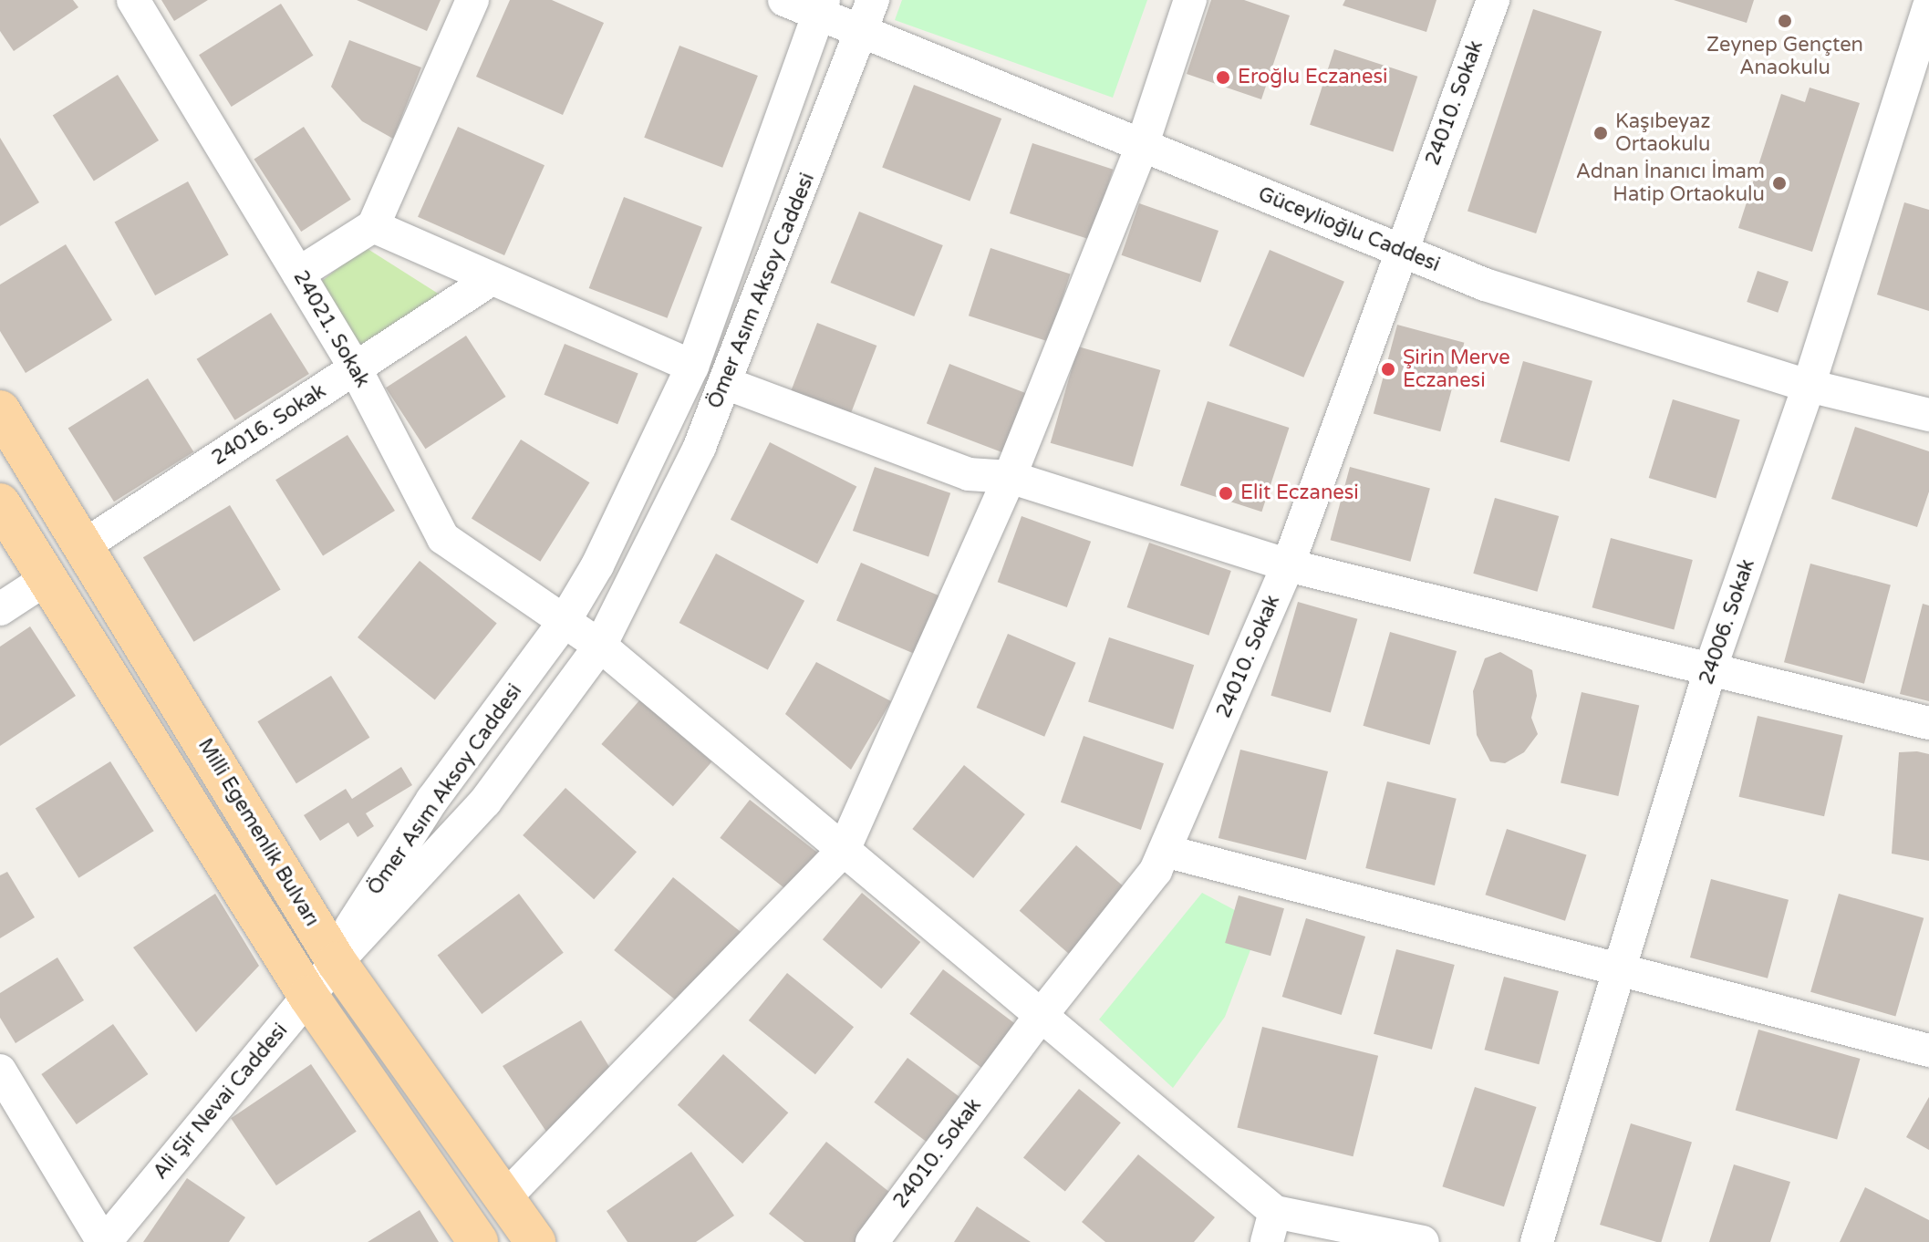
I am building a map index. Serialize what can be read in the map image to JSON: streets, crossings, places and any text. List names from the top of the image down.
{
  "streets": {
    "main road": ["Milli Egemenlik Bulvarı"],
    "street": [
      "24010. Sokak",
      "Güceylioğlu Caddesi",
      "Ömer Asım Aksoy Caddesi",
      "24021. Sokak",
      "24016. Sokak",
      "24006. Sokak",
      "Ali Şir Nevai Caddesi"
    ]
  },
  "crossings": [
    ["24010. Sokak", "Güceylioğlu Caddesi"],
    ["24010. Sokak", "24021. Sokak"],
    ["Güceylioğlu Caddesi", "Ömer Asım Aksoy Caddesi"],
    ["Güceylioğlu Caddesi", "24006. Sokak"],
    ["Ömer Asım Aksoy Caddesi", "24021. Sokak"],
    ["Ömer Asım Aksoy Caddesi", "Milli Egemenlik Bulvarı"],
    ["Ömer Asım Aksoy Caddesi", "Ali Şir Nevai Caddesi"],
    ["24021. Sokak", "24016. Sokak"],
    ["24016. Sokak", "Milli Egemenlik Bulvarı"],
    ["Milli Egemenlik Bulvarı", "Ali Şir Nevai Caddesi"]
  ],
  "places": [
    "Zeynep Gençten Anaokulu",
    "Eroğlu Eczanesi",
    "Kaşıbeyaz Ortaokulu",
    "Adnan İnanıcı İmam Hatip Ortaokulu",
    "Şirin Merve Eczanesi",
    "Elit Eczanesi"
  ]
}
